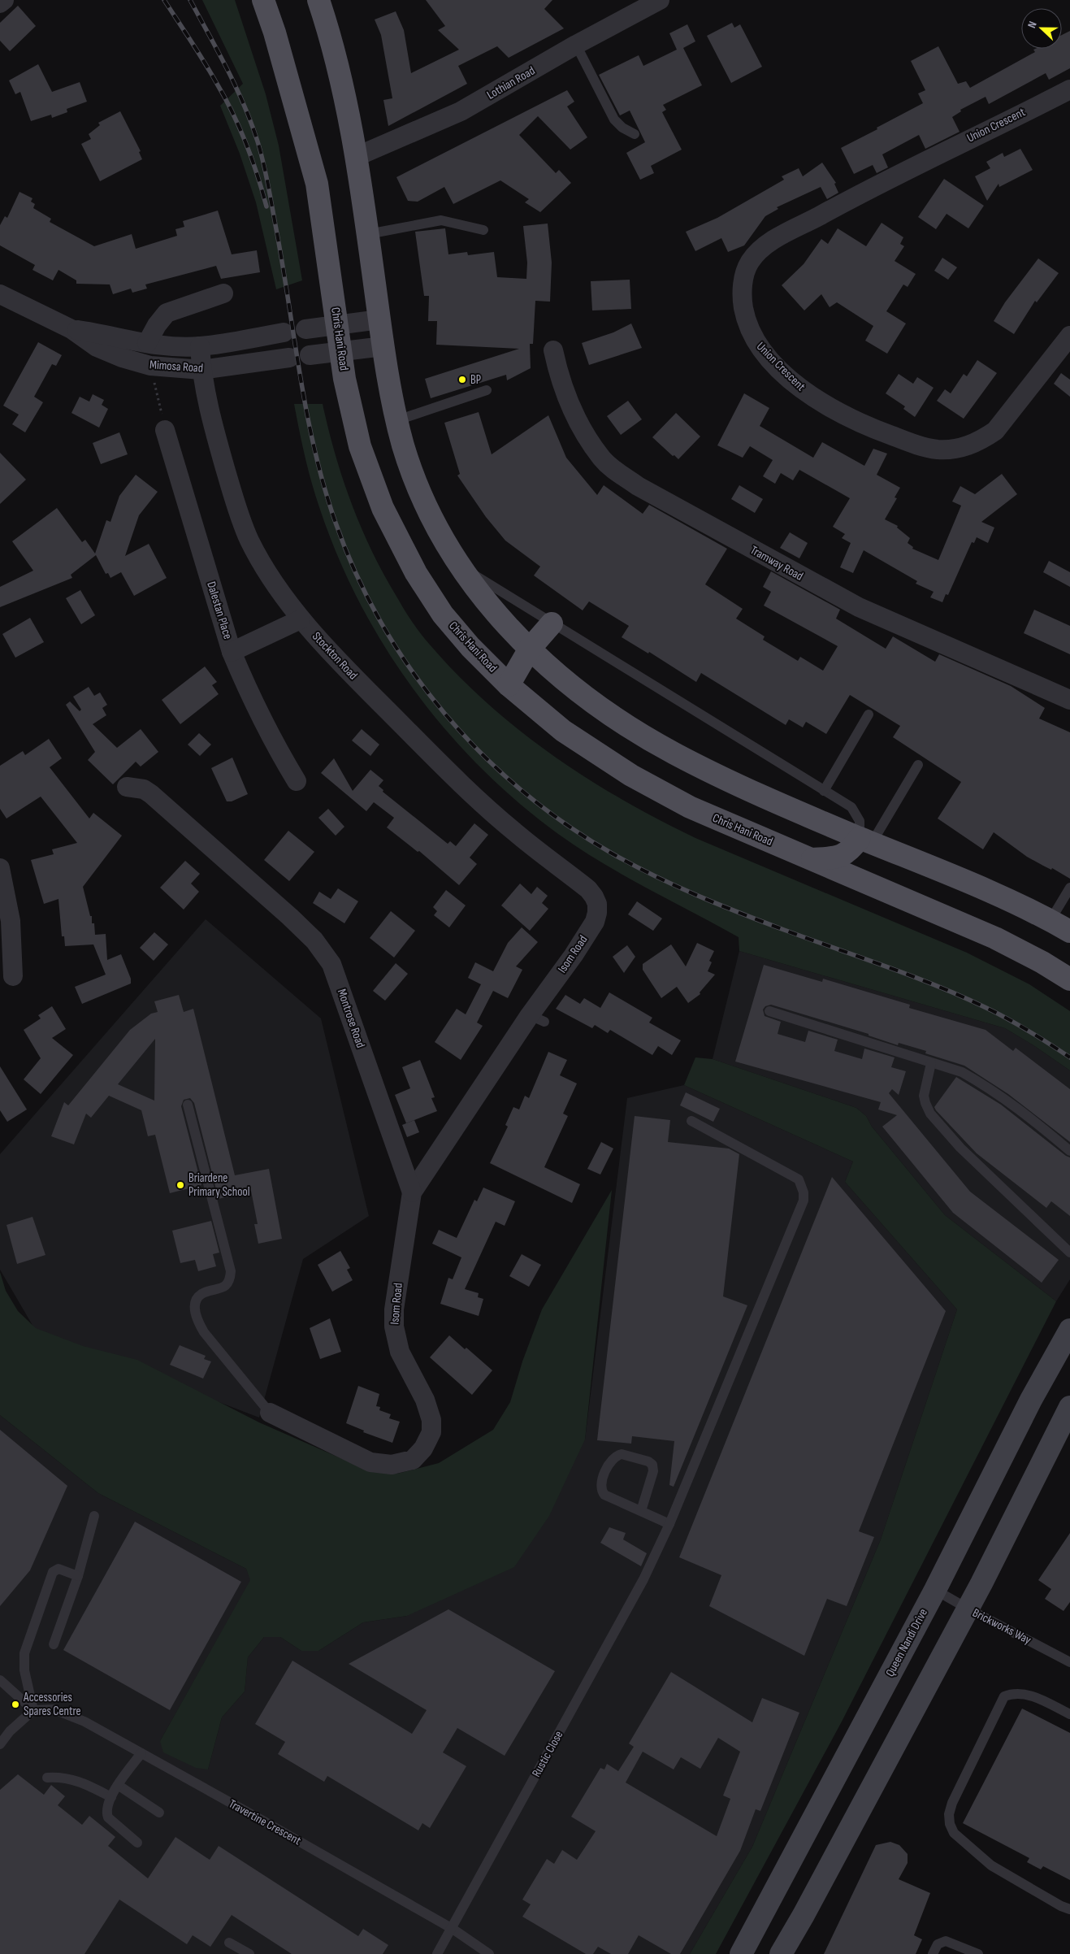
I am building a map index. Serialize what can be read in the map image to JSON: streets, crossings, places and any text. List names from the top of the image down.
{
  "streets": {
    "main road": ["Chris Hani Road", "Queen Nandi Drive"],
    "street": [
      "Lothian Road",
      "Union Crescent",
      "Mimosa Road",
      "Tramway Road",
      "Dalestan Place",
      "Stockton Road",
      "Isom Road",
      "Montrose Road"
    ],
    "lane": ["Brickworks Way", "Rustic Close", "Travertine Crescent"]
  },
  "crossings": [
    ["Mimosa Road", "Stockton Road"],
    ["Stockton Road", "Isom Road"],
    ["Isom Road", "Montrose Road"],
    ["Brickworks Way", "Queen Nandi Drive"],
    ["Rustic Close", "Travertine Crescent"]
  ],
  "places": ["BP", "Briardene Primary School", "Accessories Spares Centre"],
  "north": "left"
}
